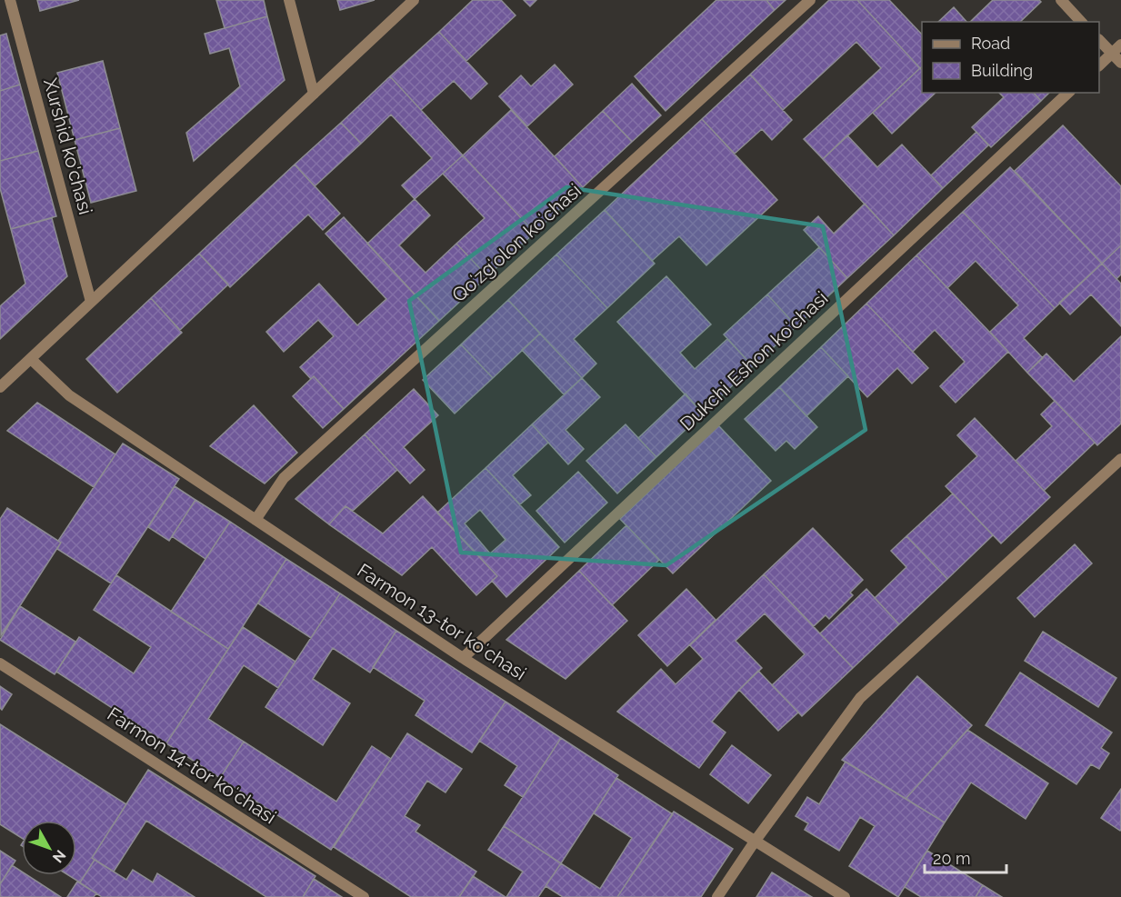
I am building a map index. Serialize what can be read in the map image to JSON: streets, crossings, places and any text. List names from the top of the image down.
{
  "streets": {
    "street": [
      "Xurshid ko'chasi",
      "Qoʻzgʻolon koʻchasi",
      "Dukchi Eshon koʻchasi",
      "Farmon 13-tor koʻchasi",
      "Farmon 14-tor koʻchasi"
    ]
  },
  "crossings": [
    ["Qoʻzgʻolon koʻchasi", "Farmon 13-tor koʻchasi"],
    ["Dukchi Eshon koʻchasi", "Farmon 13-tor koʻchasi"]
  ],
  "legend": ["Road", "Building"],
  "scale_bar": "20 m",
  "north": "bottom right"
}
